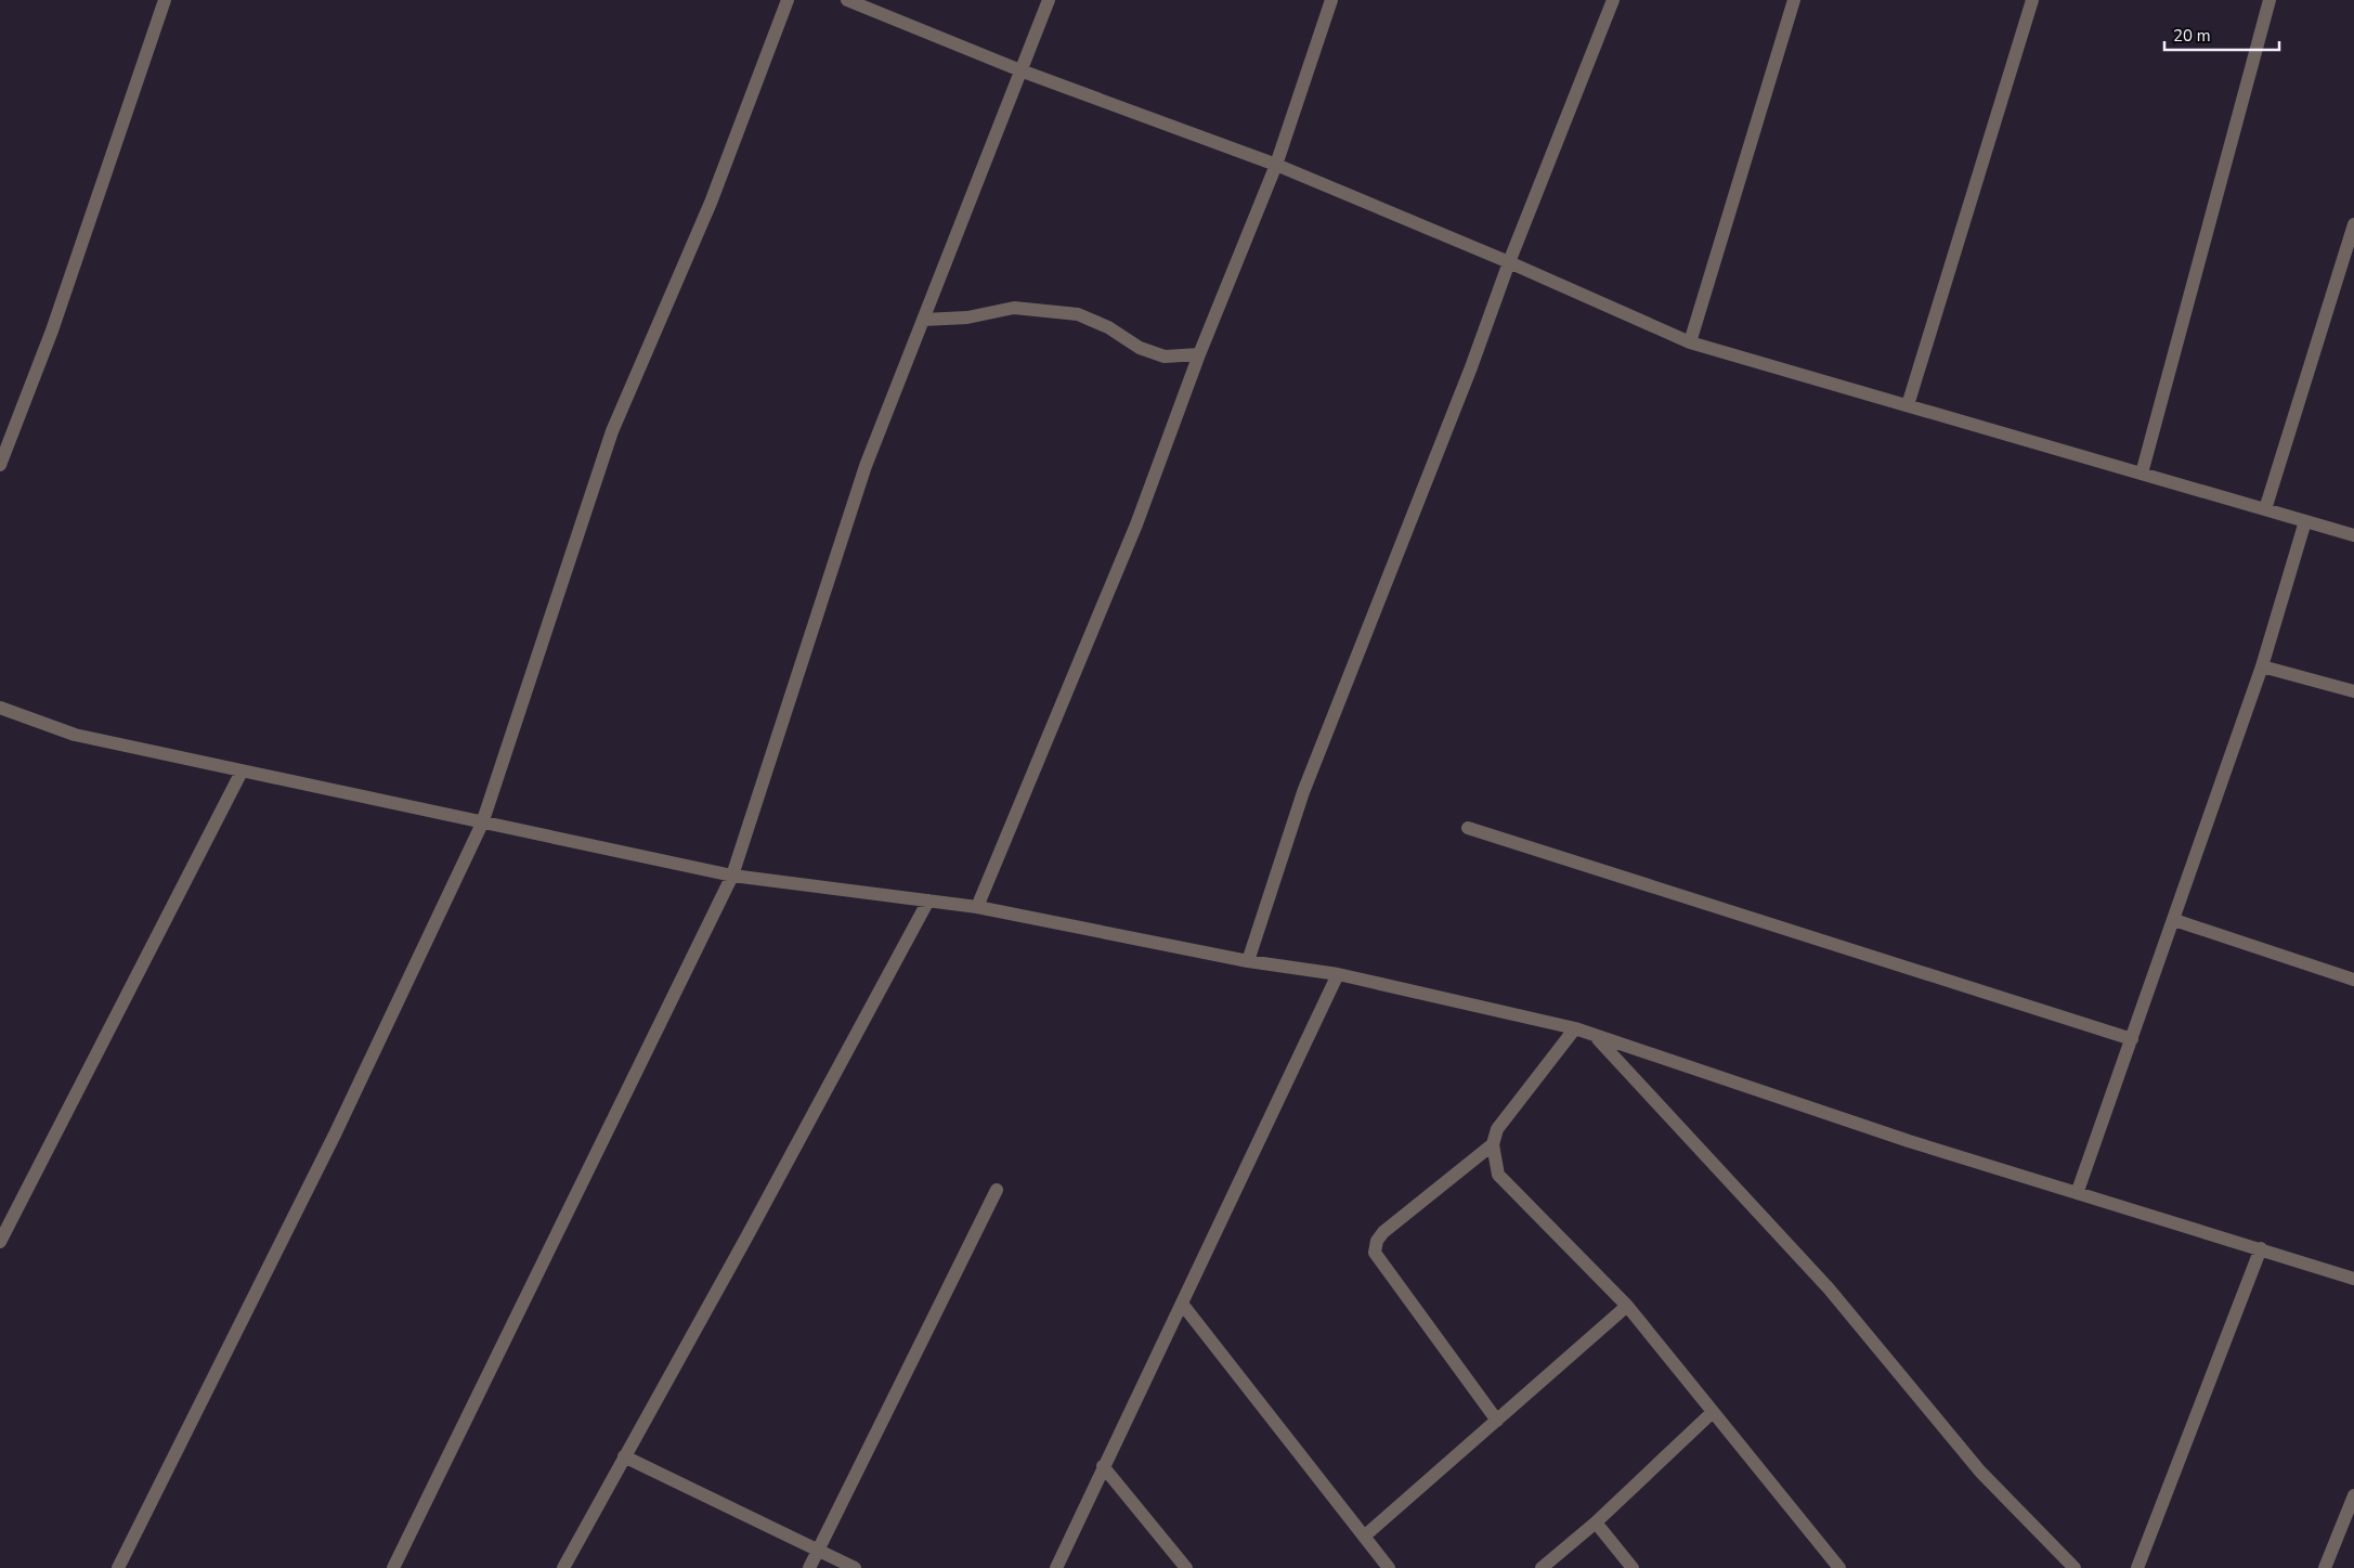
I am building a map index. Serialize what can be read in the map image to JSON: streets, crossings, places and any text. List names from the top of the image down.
{
  "scale_bar": "20 m"
}
